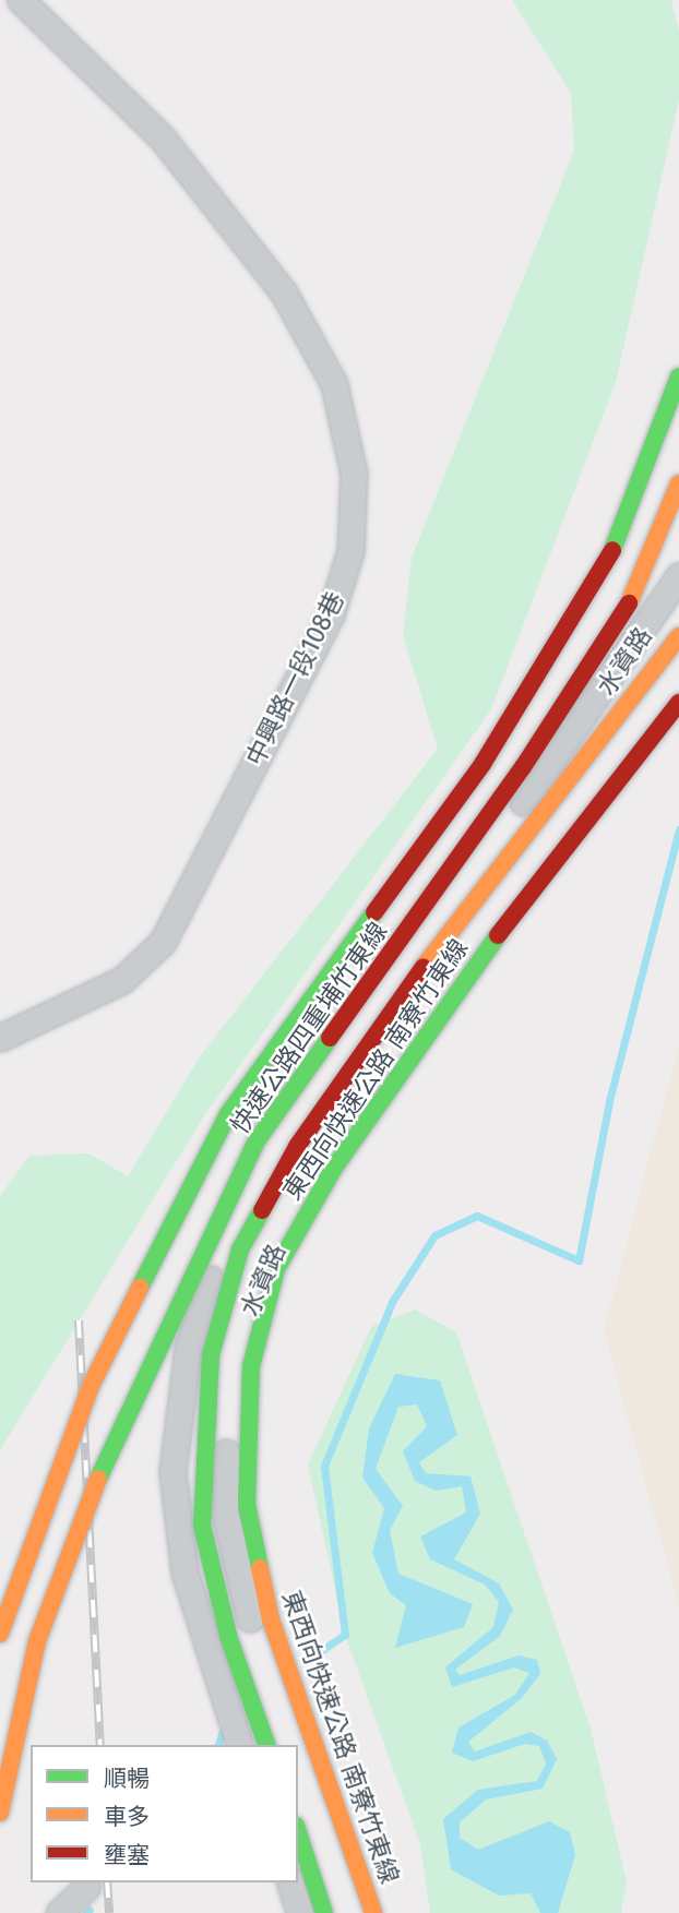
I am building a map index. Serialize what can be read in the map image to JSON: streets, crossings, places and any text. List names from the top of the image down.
{
  "streets": {
    "highway": ["快速公路四重埔竹東線", "東西向快速公路 南寮竹東線"],
    "street": ["水資路", "中興路一段108巷"]
  },
  "legend": ["順暢", "車多", "壅塞"]
}
